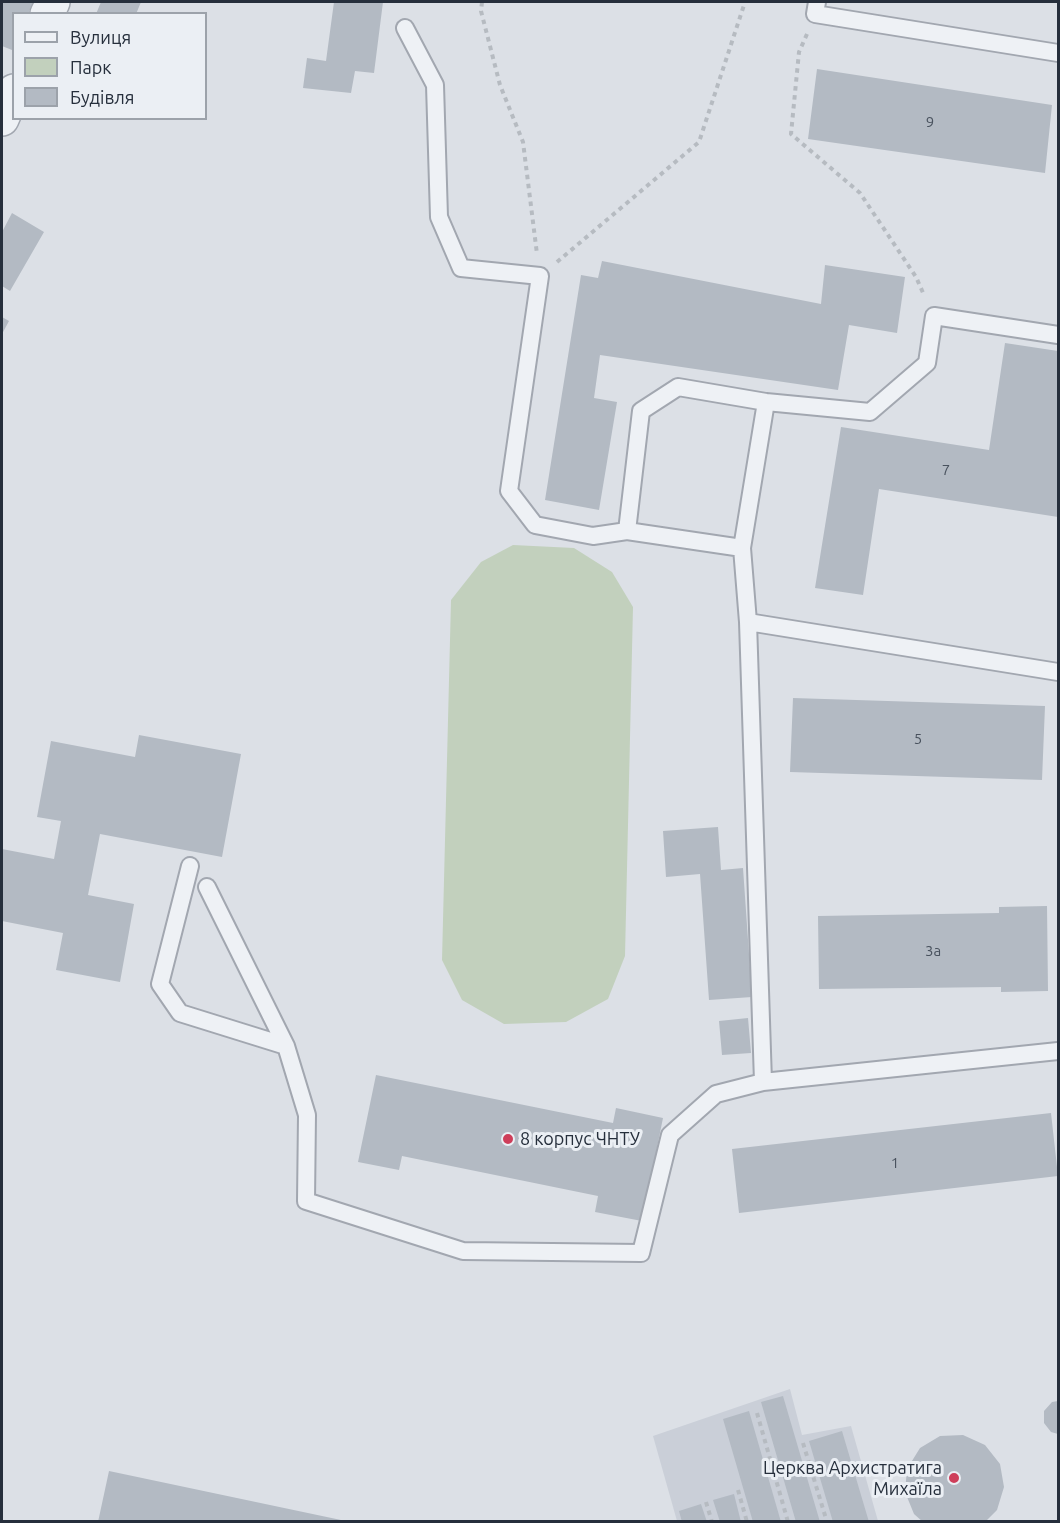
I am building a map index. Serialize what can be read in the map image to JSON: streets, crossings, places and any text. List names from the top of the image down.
{
  "places": ["8 корпус ЧНТУ", "Церква Архистратига Михаїла"],
  "house_numbers": [
    "9",
    "7",
    "5",
    "3а",
    "1"
  ],
  "legend": ["Вулиця", "Парк", "Будівля"]
}
